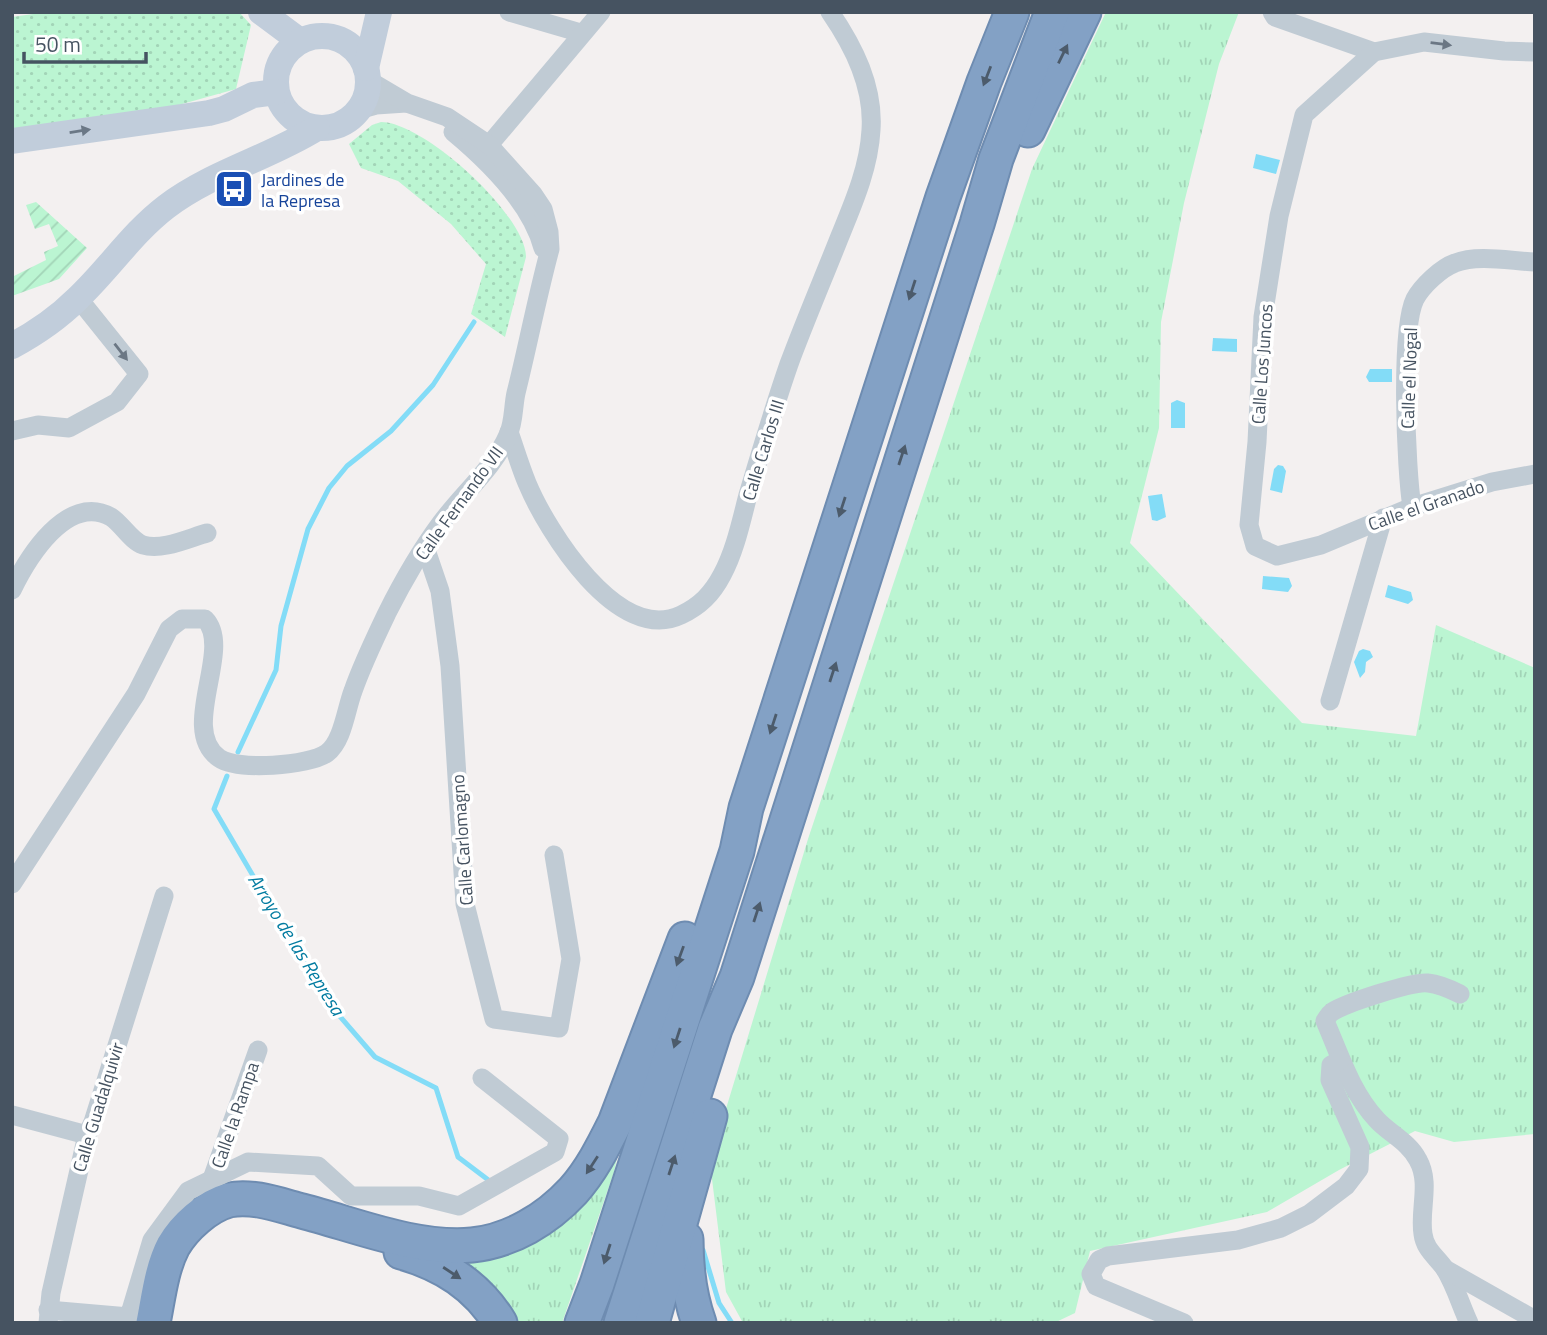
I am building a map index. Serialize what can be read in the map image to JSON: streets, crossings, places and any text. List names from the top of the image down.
{
  "streets": {
    "street": [
      "Calle Los Juncos",
      "Calle el Nogal",
      "Calle Carlos III",
      "Calle Fernando VII",
      "Calle el Granado",
      "Calle Carlomagno",
      "Calle Guadalquivir",
      "Calle la Rampa"
    ]
  },
  "crossings": [
    ["Calle Los Juncos", "Calle el Granado"],
    ["Calle el Nogal", "Calle el Granado"],
    ["Calle Carlos III", "Calle Fernando VII"],
    ["Calle Fernando VII", "Calle Carlomagno"]
  ],
  "water": ["Arroyo de las Represa"],
  "places": {
    "bus stop": ["Jardines de la Represa"]
  },
  "scale_bar": "50 m"
}
